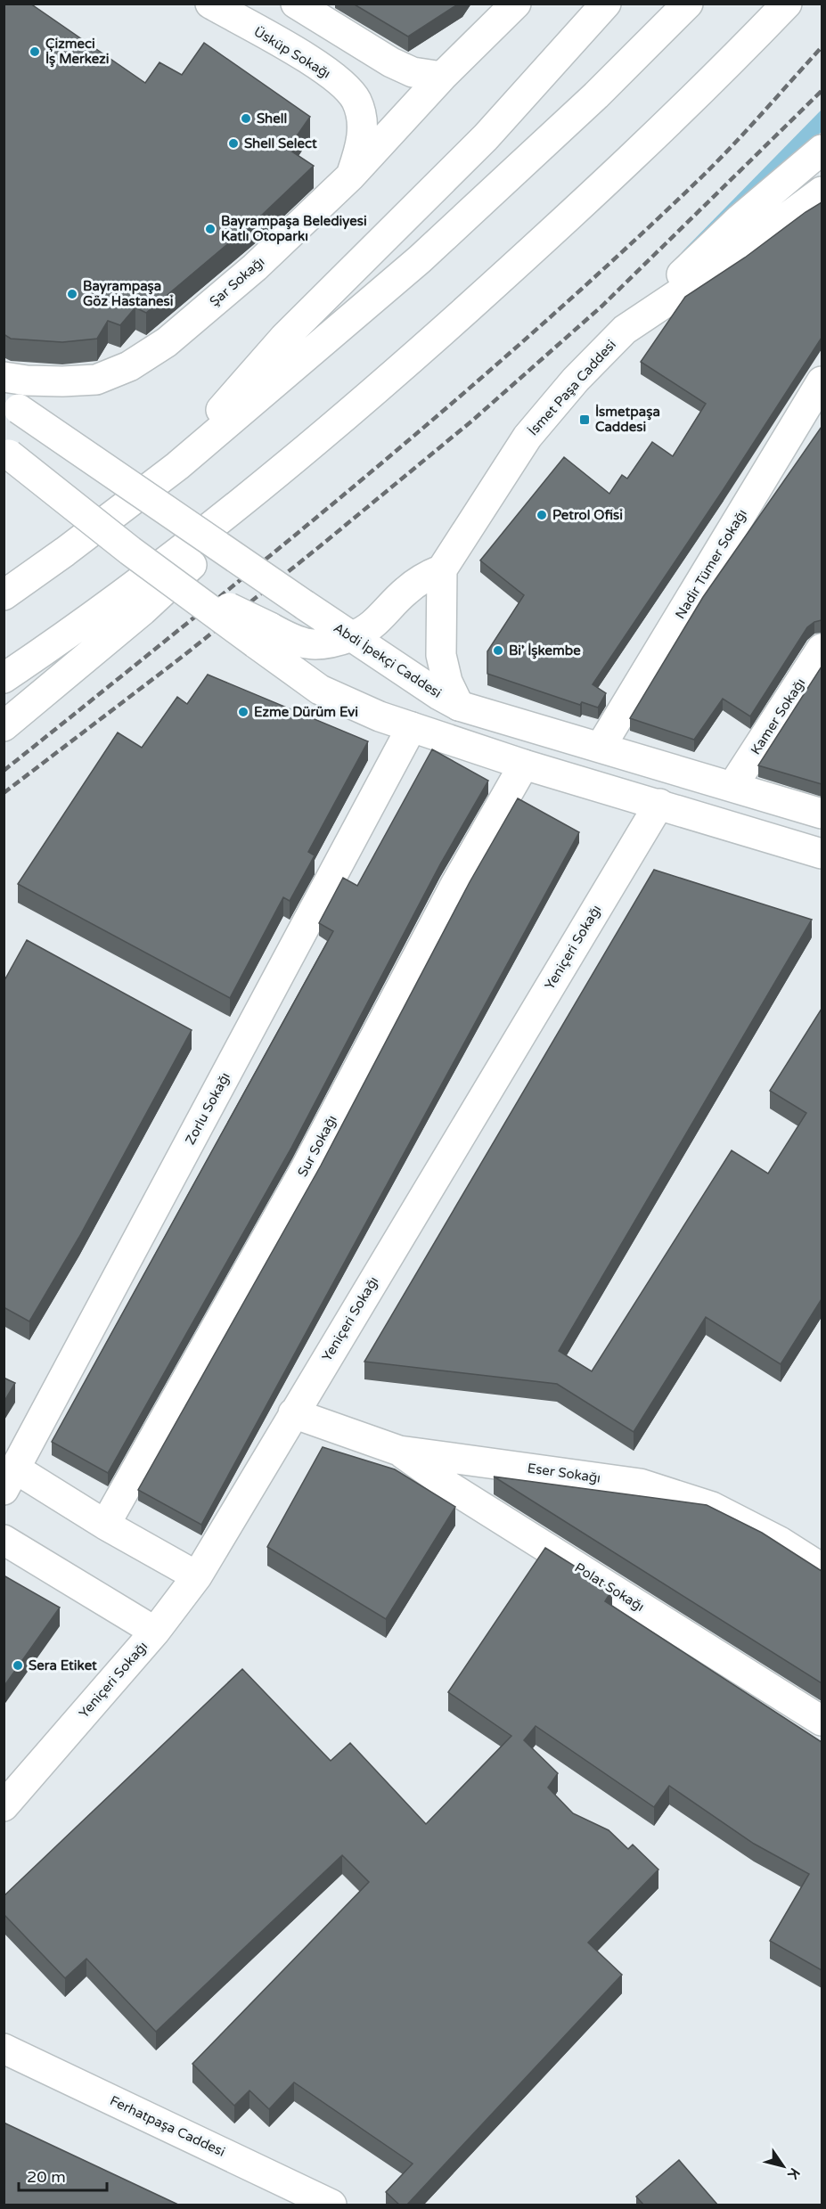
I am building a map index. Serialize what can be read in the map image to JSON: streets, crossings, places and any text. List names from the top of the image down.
{
  "streets": {
    "main road": [
      "Üsküp Sokağı",
      "Şar Sokağı",
      "İsmet Paşa Caddesi",
      "Nadir Tümer Sokağı",
      "Abdi İpekçi Caddesi",
      "Kamer Sokağı",
      "Yeniçeri Sokağı",
      "Zorlu Sokağı",
      "Sur Sokağı",
      "Eser Sokağı",
      "Polat Sokağı",
      "Ferhatpaşa Caddesi"
    ]
  },
  "crossings": [
    ["Üsküp Sokağı", "Şar Sokağı"],
    ["Nadir Tümer Sokağı", "Abdi İpekçi Caddesi"],
    ["Abdi İpekçi Caddesi", "Kamer Sokağı"],
    ["Yeniçeri Sokağı", "Eser Sokağı"],
    ["Eser Sokağı", "Polat Sokağı"]
  ],
  "places": {
    "other": [
      "Çizmeci İş Merkezi",
      "Shell",
      "Shell Select",
      "Bayrampaşa Belediyesi Katlı Otoparkı",
      "Bayrampaşa Göz Hastanesi",
      "Petrol Ofisi",
      "Bi' İşkembe",
      "Ezme Dürüm Evi",
      "Sera Etiket"
    ],
    "transit": ["İsmetpaşa Caddesi"]
  },
  "scale_bar": "20 m",
  "north": "bottom right"
}
